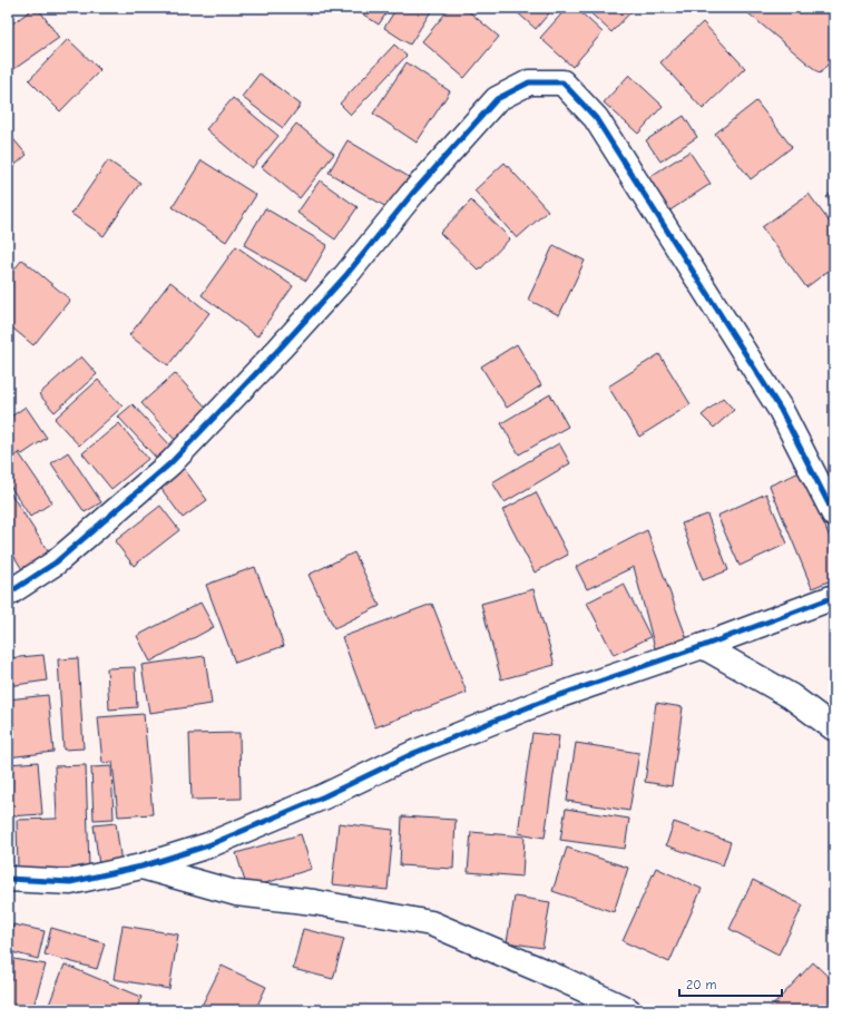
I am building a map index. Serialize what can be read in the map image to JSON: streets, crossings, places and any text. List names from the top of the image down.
{
  "scale_bar": "20 m"
}
